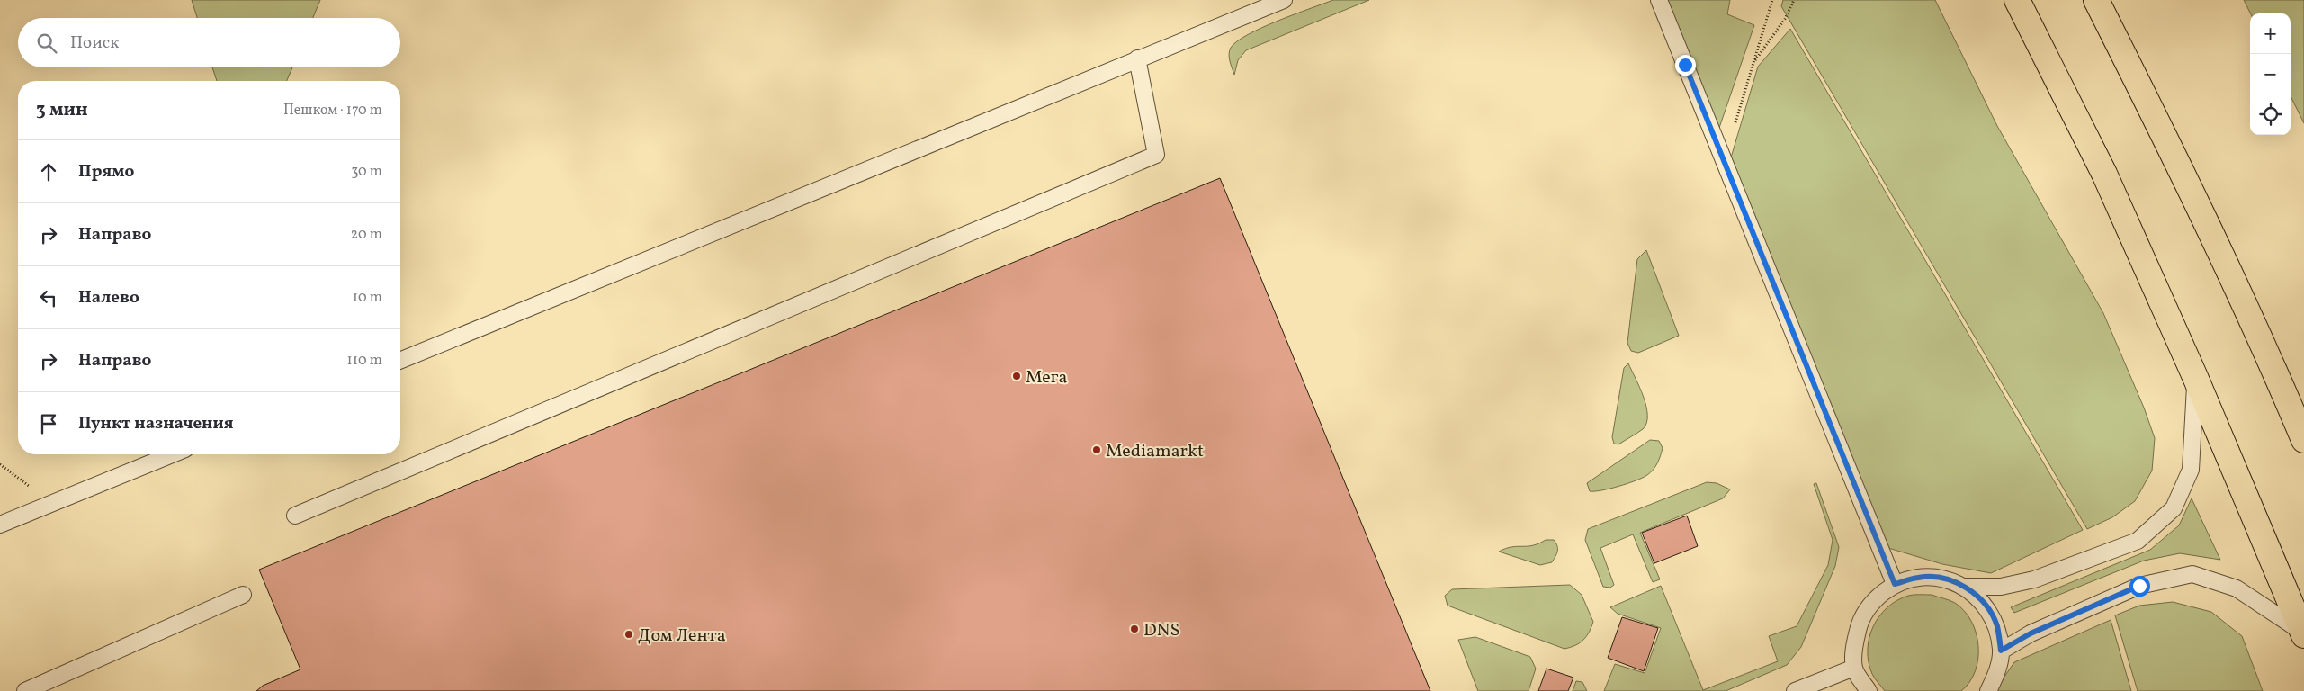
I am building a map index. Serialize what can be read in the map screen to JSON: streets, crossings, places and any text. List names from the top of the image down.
{
  "places": [
    "Мега",
    "Mediamarkt",
    "DNS",
    "Дом Лента"
  ],
  "page": {
    "map_buttons": ["+", "−"],
    "search": "Поиск",
    "heading": ["3 мин", "Пешком · 170 m"],
    "list": [
      ["Прямо", "30 m"],
      ["Направо", "20 m"],
      ["Налево", "10 m"],
      ["Направо", "110 m"],
      "Пункт назначения"
    ]
  }
}
